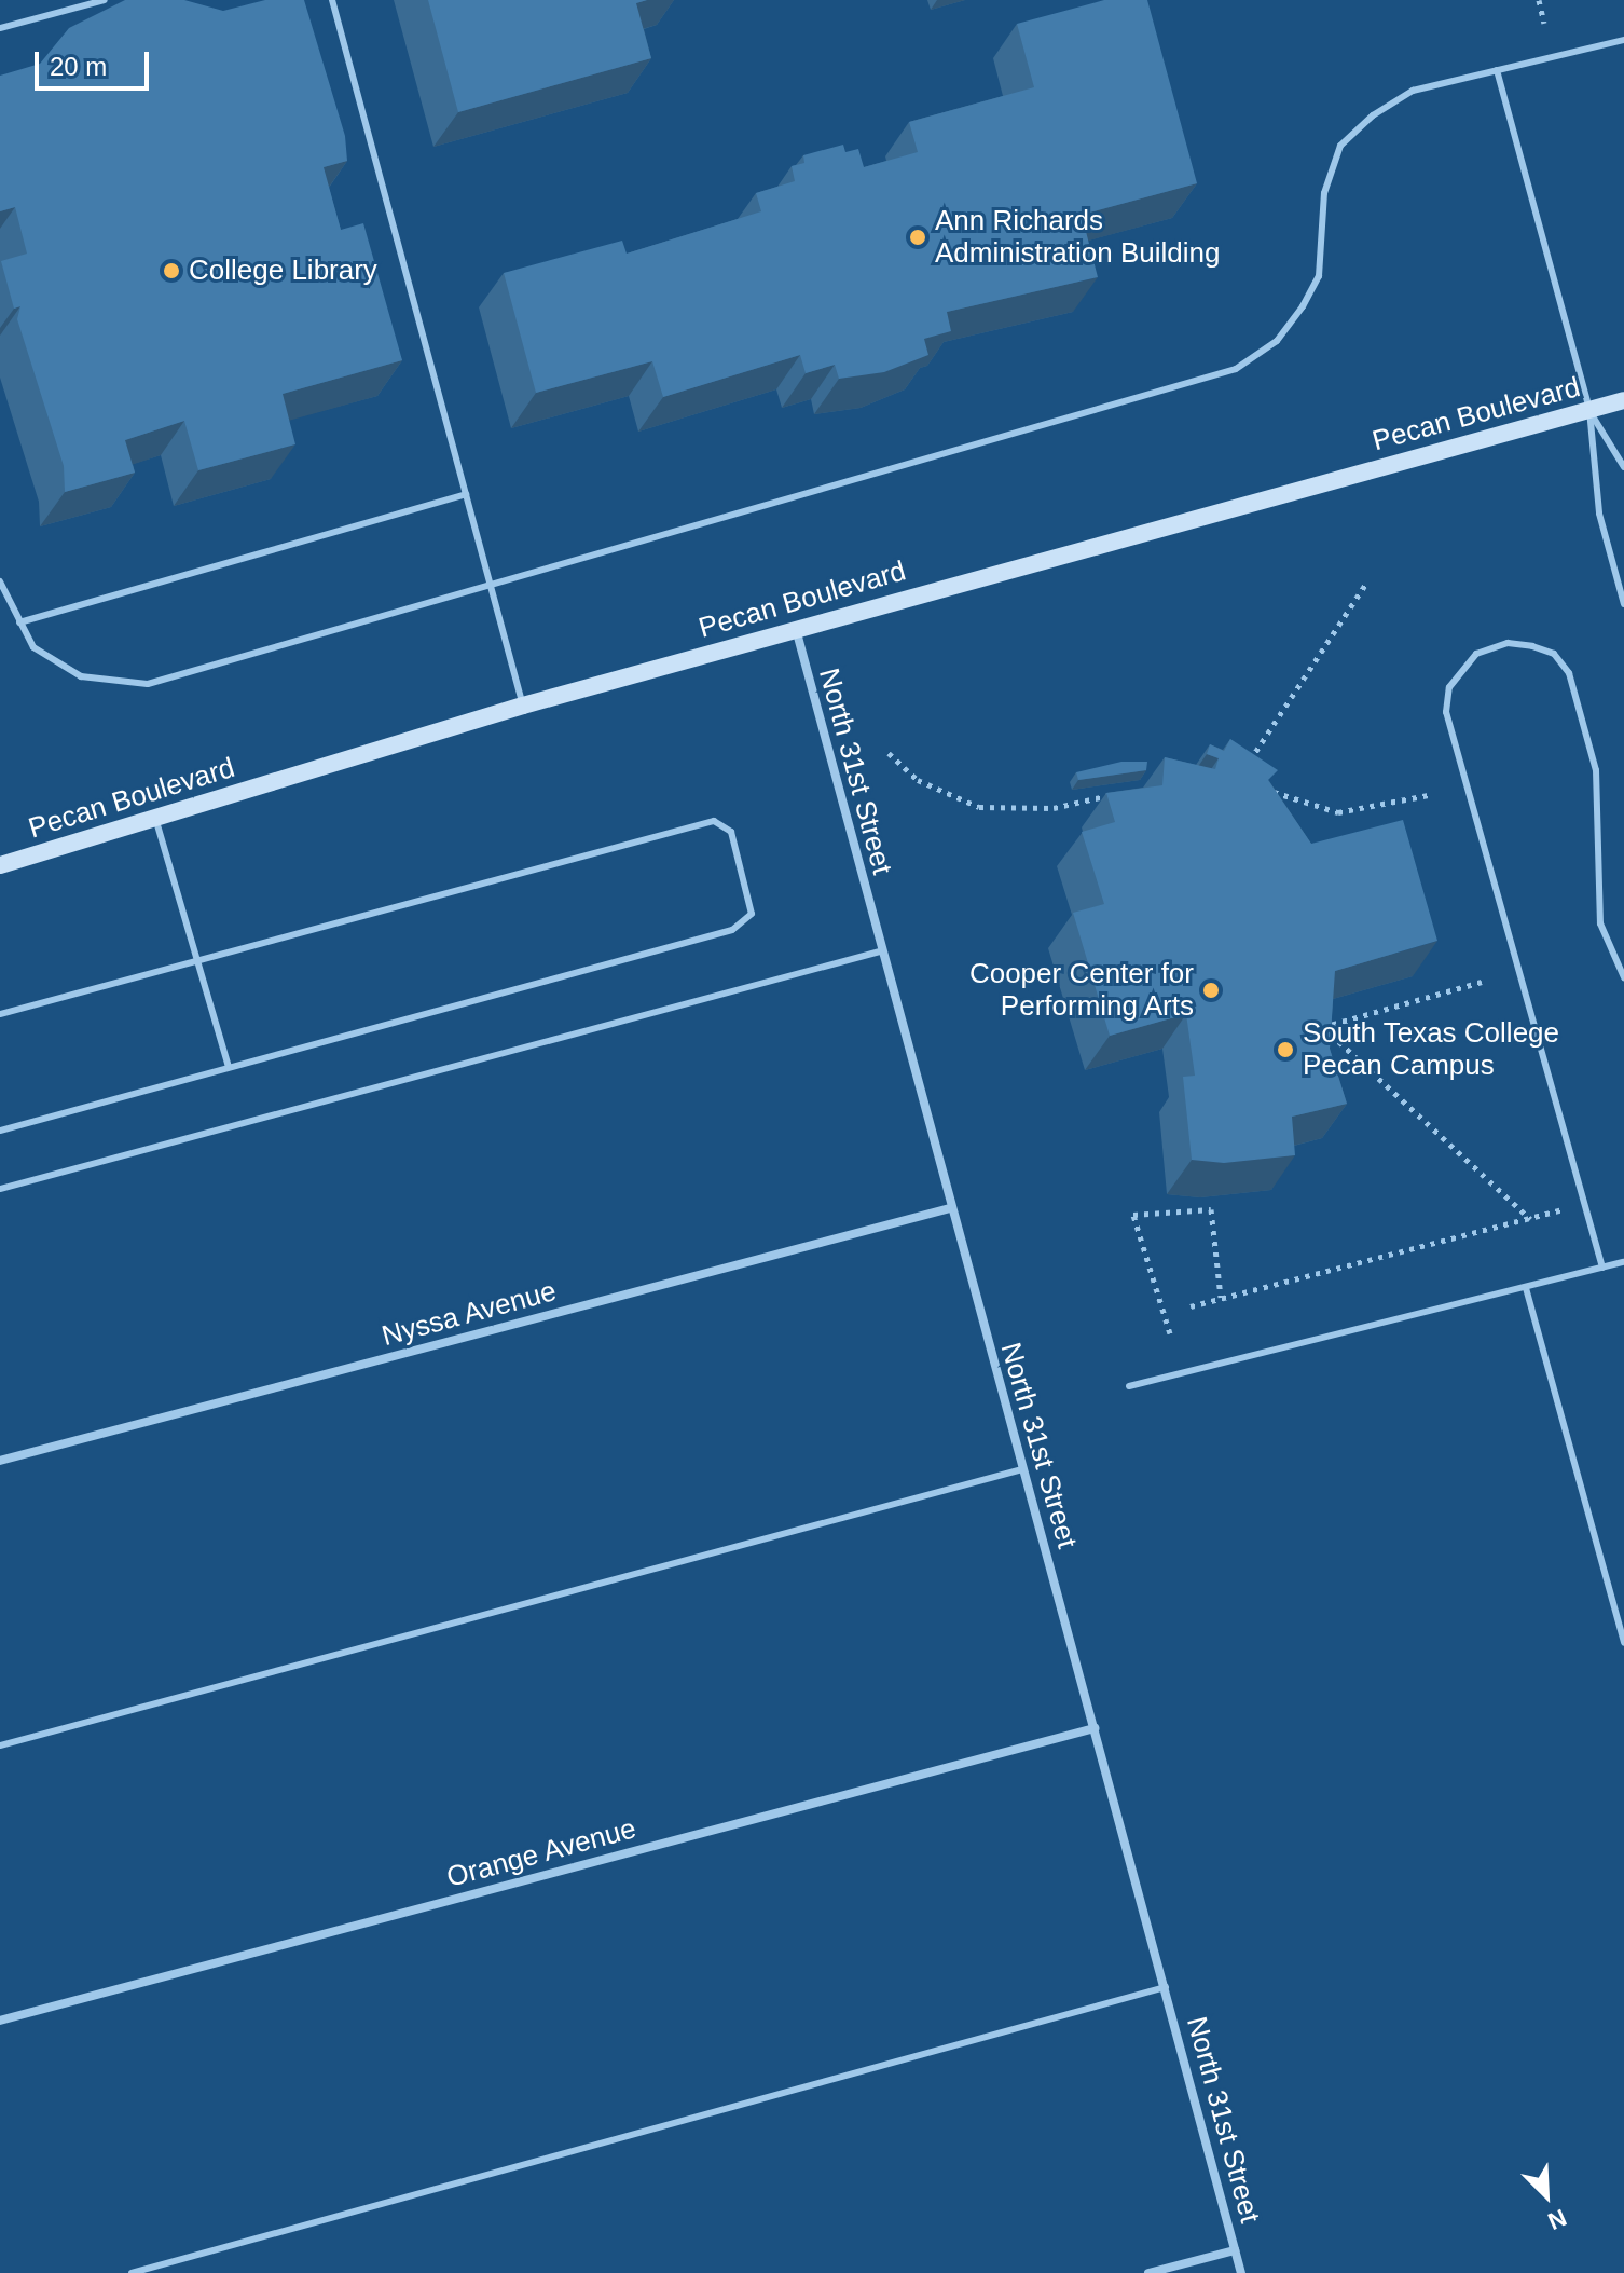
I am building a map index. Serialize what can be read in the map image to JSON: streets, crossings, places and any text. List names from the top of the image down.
{
  "streets": {
    "main road": ["Pecan Boulevard"],
    "street": ["North 31st Street", "Nyssa Avenue", "Orange Avenue"]
  },
  "crossings": [
    ["Pecan Boulevard", "North 31st Street"],
    ["North 31st Street", "Nyssa Avenue"],
    ["North 31st Street", "Orange Avenue"]
  ],
  "places": [
    "Ann Richards Administration Building",
    "College Library",
    "Cooper Center for Performing Arts",
    "South Texas College Pecan Campus"
  ],
  "scale_bar": "20 m",
  "north": "bottom right"
}
